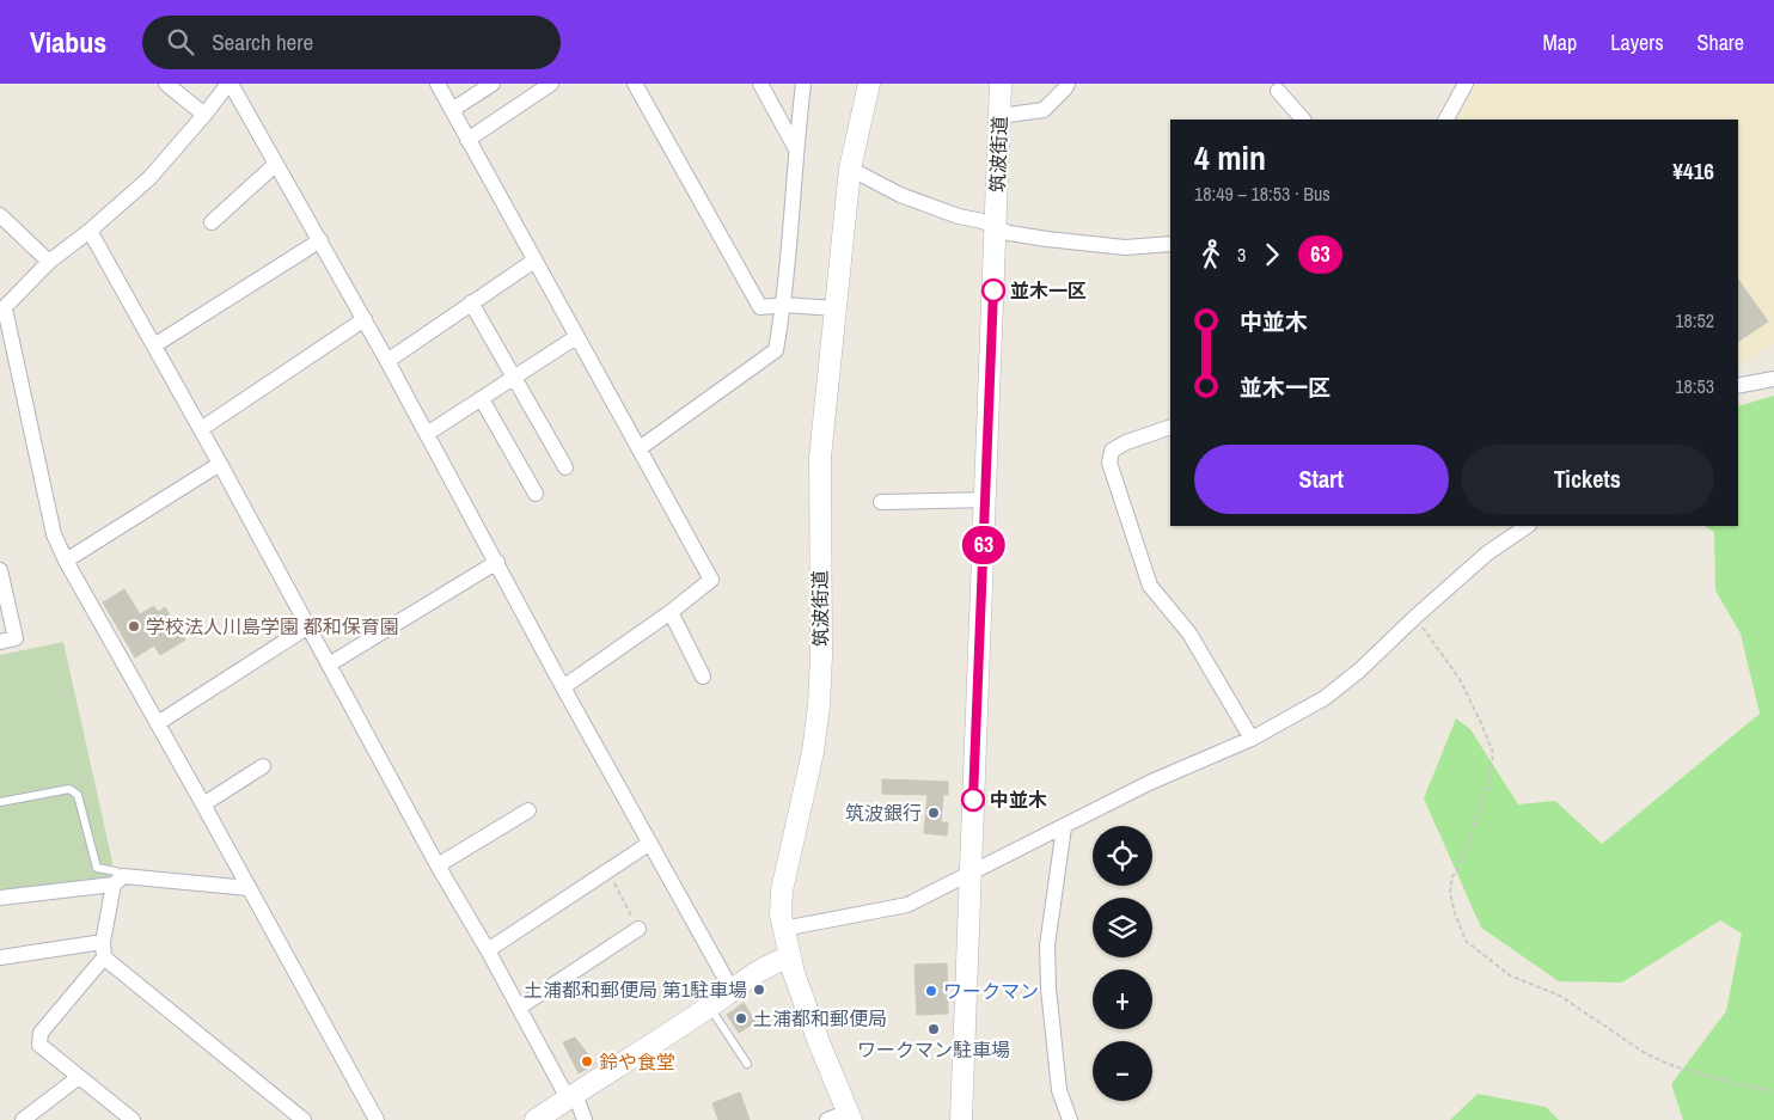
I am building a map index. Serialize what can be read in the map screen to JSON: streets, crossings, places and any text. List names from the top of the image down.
{
  "streets": {
    "street": ["筑波街道"]
  },
  "places": [
    "並木一区",
    "学校法人川島学園 都和保育園",
    "中並木",
    "筑波銀行",
    "土浦都和郵便局 第1駐車場",
    "ワークマン",
    "土浦都和郵便局",
    "ワークマン駐車場",
    "鈴や食堂"
  ],
  "lines": ["bus line 63"],
  "page": {
    "header": "Viabus",
    "search": "Search here",
    "nav": ["Map", "Layers", "Share"],
    "on_map": "63",
    "heading": ["4 min", "18:49 – 18:53 · Bus", "¥416"],
    "legs": ["3", "63"],
    "list": [
      {
        "name": "中並木",
        "value": "18:52"
      },
      {
        "name": "並木一区",
        "value": "18:53"
      }
    ],
    "buttons": ["Start", "Tickets"],
    "map_buttons": ["+", "−"]
  }
}
